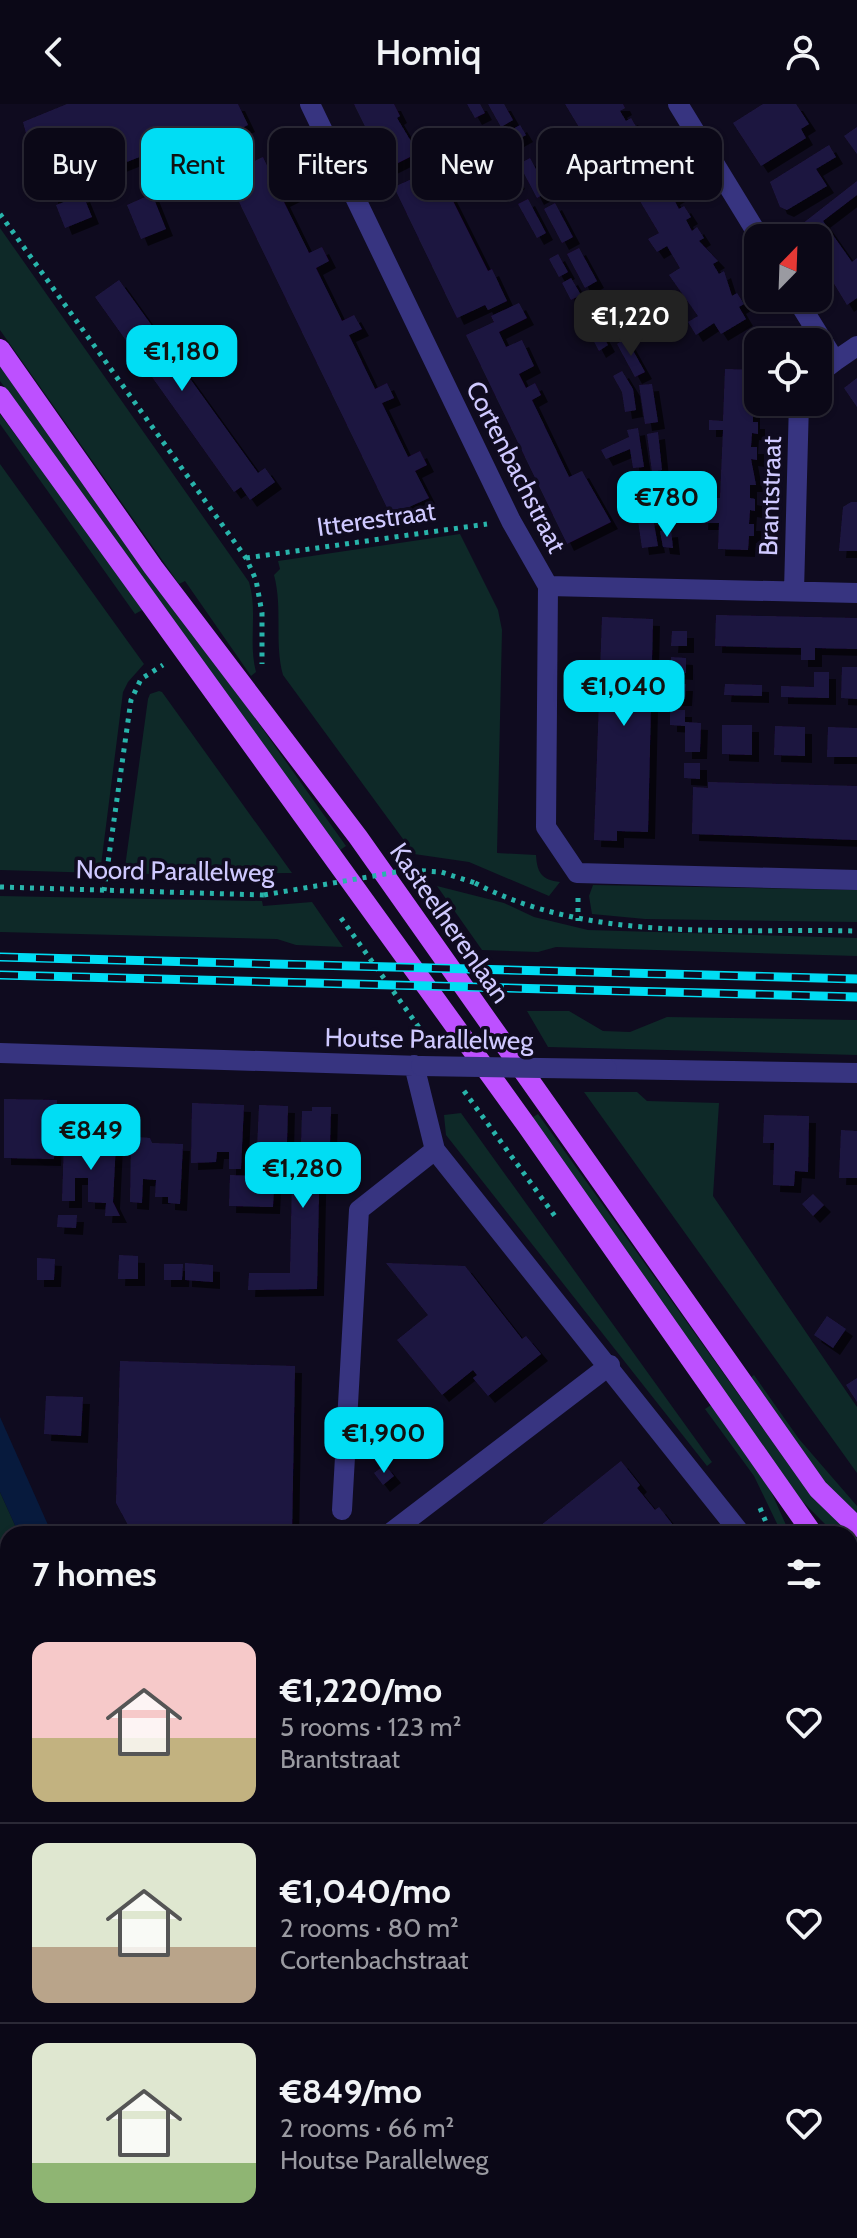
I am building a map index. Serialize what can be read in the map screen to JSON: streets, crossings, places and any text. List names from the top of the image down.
{
  "streets": {
    "main road": ["Kasteelherenlaan"],
    "street": ["Cortenbachstraat", "Brantstraat", "Houtse Parallelweg"],
    "path": ["Itterestraat", "Noord Parallelweg"]
  },
  "crossings": [
    ["Cortenbachstraat", "Itterestraat"]
  ],
  "north": "top right",
  "page": {
    "header": "Homiq",
    "chip": [
      "Buy",
      "Rent",
      "Filters",
      "New",
      "Apartment"
    ],
    "price": [
      "€1,220",
      "€1,180",
      "€780",
      "€1,040",
      "€849",
      "€1,280",
      "€1,900"
    ],
    "heading": "7 homes",
    "list": [
      {
        "name": "€1,220/mo",
        "note": "5 rooms · 123 m² · Brantstraat"
      },
      {
        "name": "€1,040/mo",
        "note": "2 rooms · 80 m² · Cortenbachstraat"
      },
      {
        "name": "€849/mo",
        "note": "2 rooms · 66 m² · Houtse Parallelweg"
      }
    ]
  }
}
